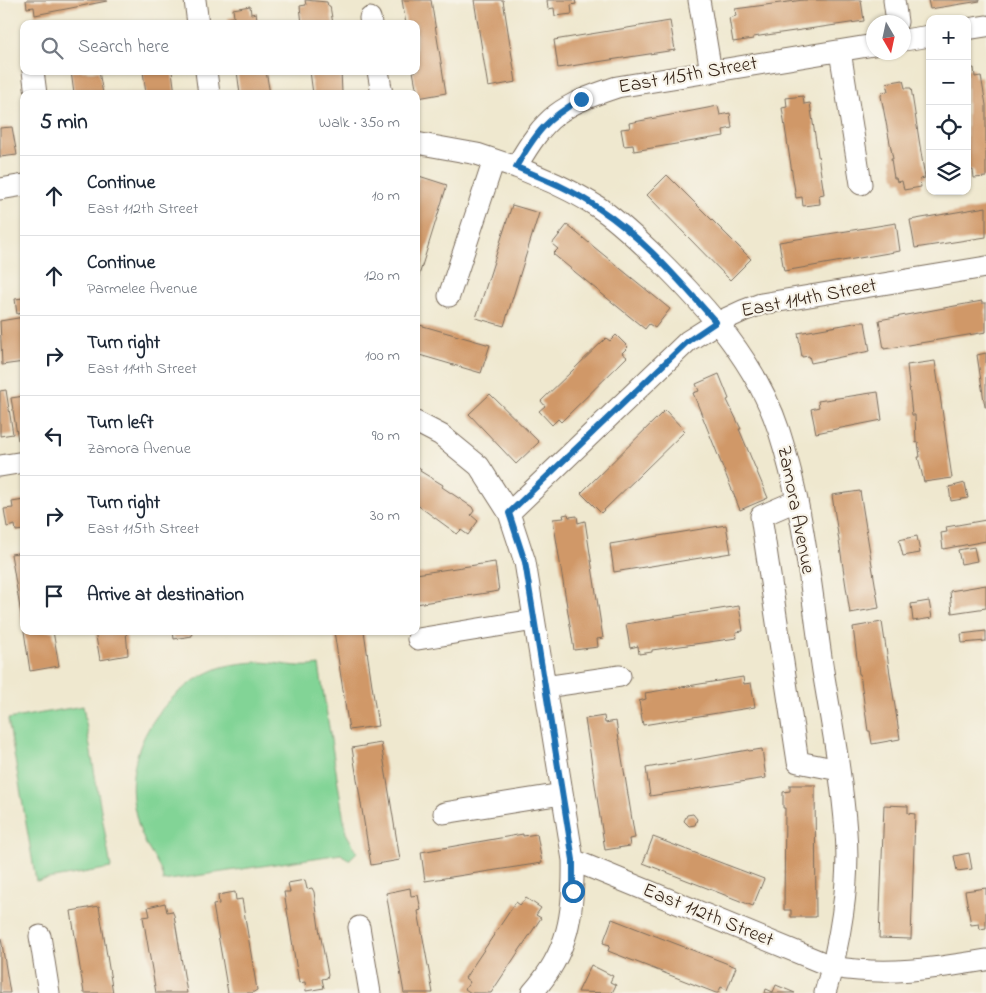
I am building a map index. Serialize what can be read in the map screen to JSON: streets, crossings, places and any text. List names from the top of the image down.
{
  "streets": {
    "street": [
      "East 115th Street",
      "East 114th Street",
      "Zamora Avenue",
      "East 112th Street"
    ]
  },
  "crossings": [
    ["East 115th Street", "Zamora Avenue"],
    ["East 114th Street", "Zamora Avenue"],
    ["Zamora Avenue", "East 112th Street"]
  ],
  "north": "bottom",
  "page": {
    "map_buttons": ["+", "−"],
    "search": "Search here",
    "heading": ["5 min", "Walk · 350 m"],
    "list": [
      ["Continue", "East 112th Street", "10 m"],
      ["Continue", "Parmelee Avenue", "120 m"],
      ["Turn right", "East 114th Street", "100 m"],
      ["Turn left", "Zamora Avenue", "90 m"],
      ["Turn right", "East 115th Street", "30 m"],
      "Arrive at destination"
    ]
  }
}
